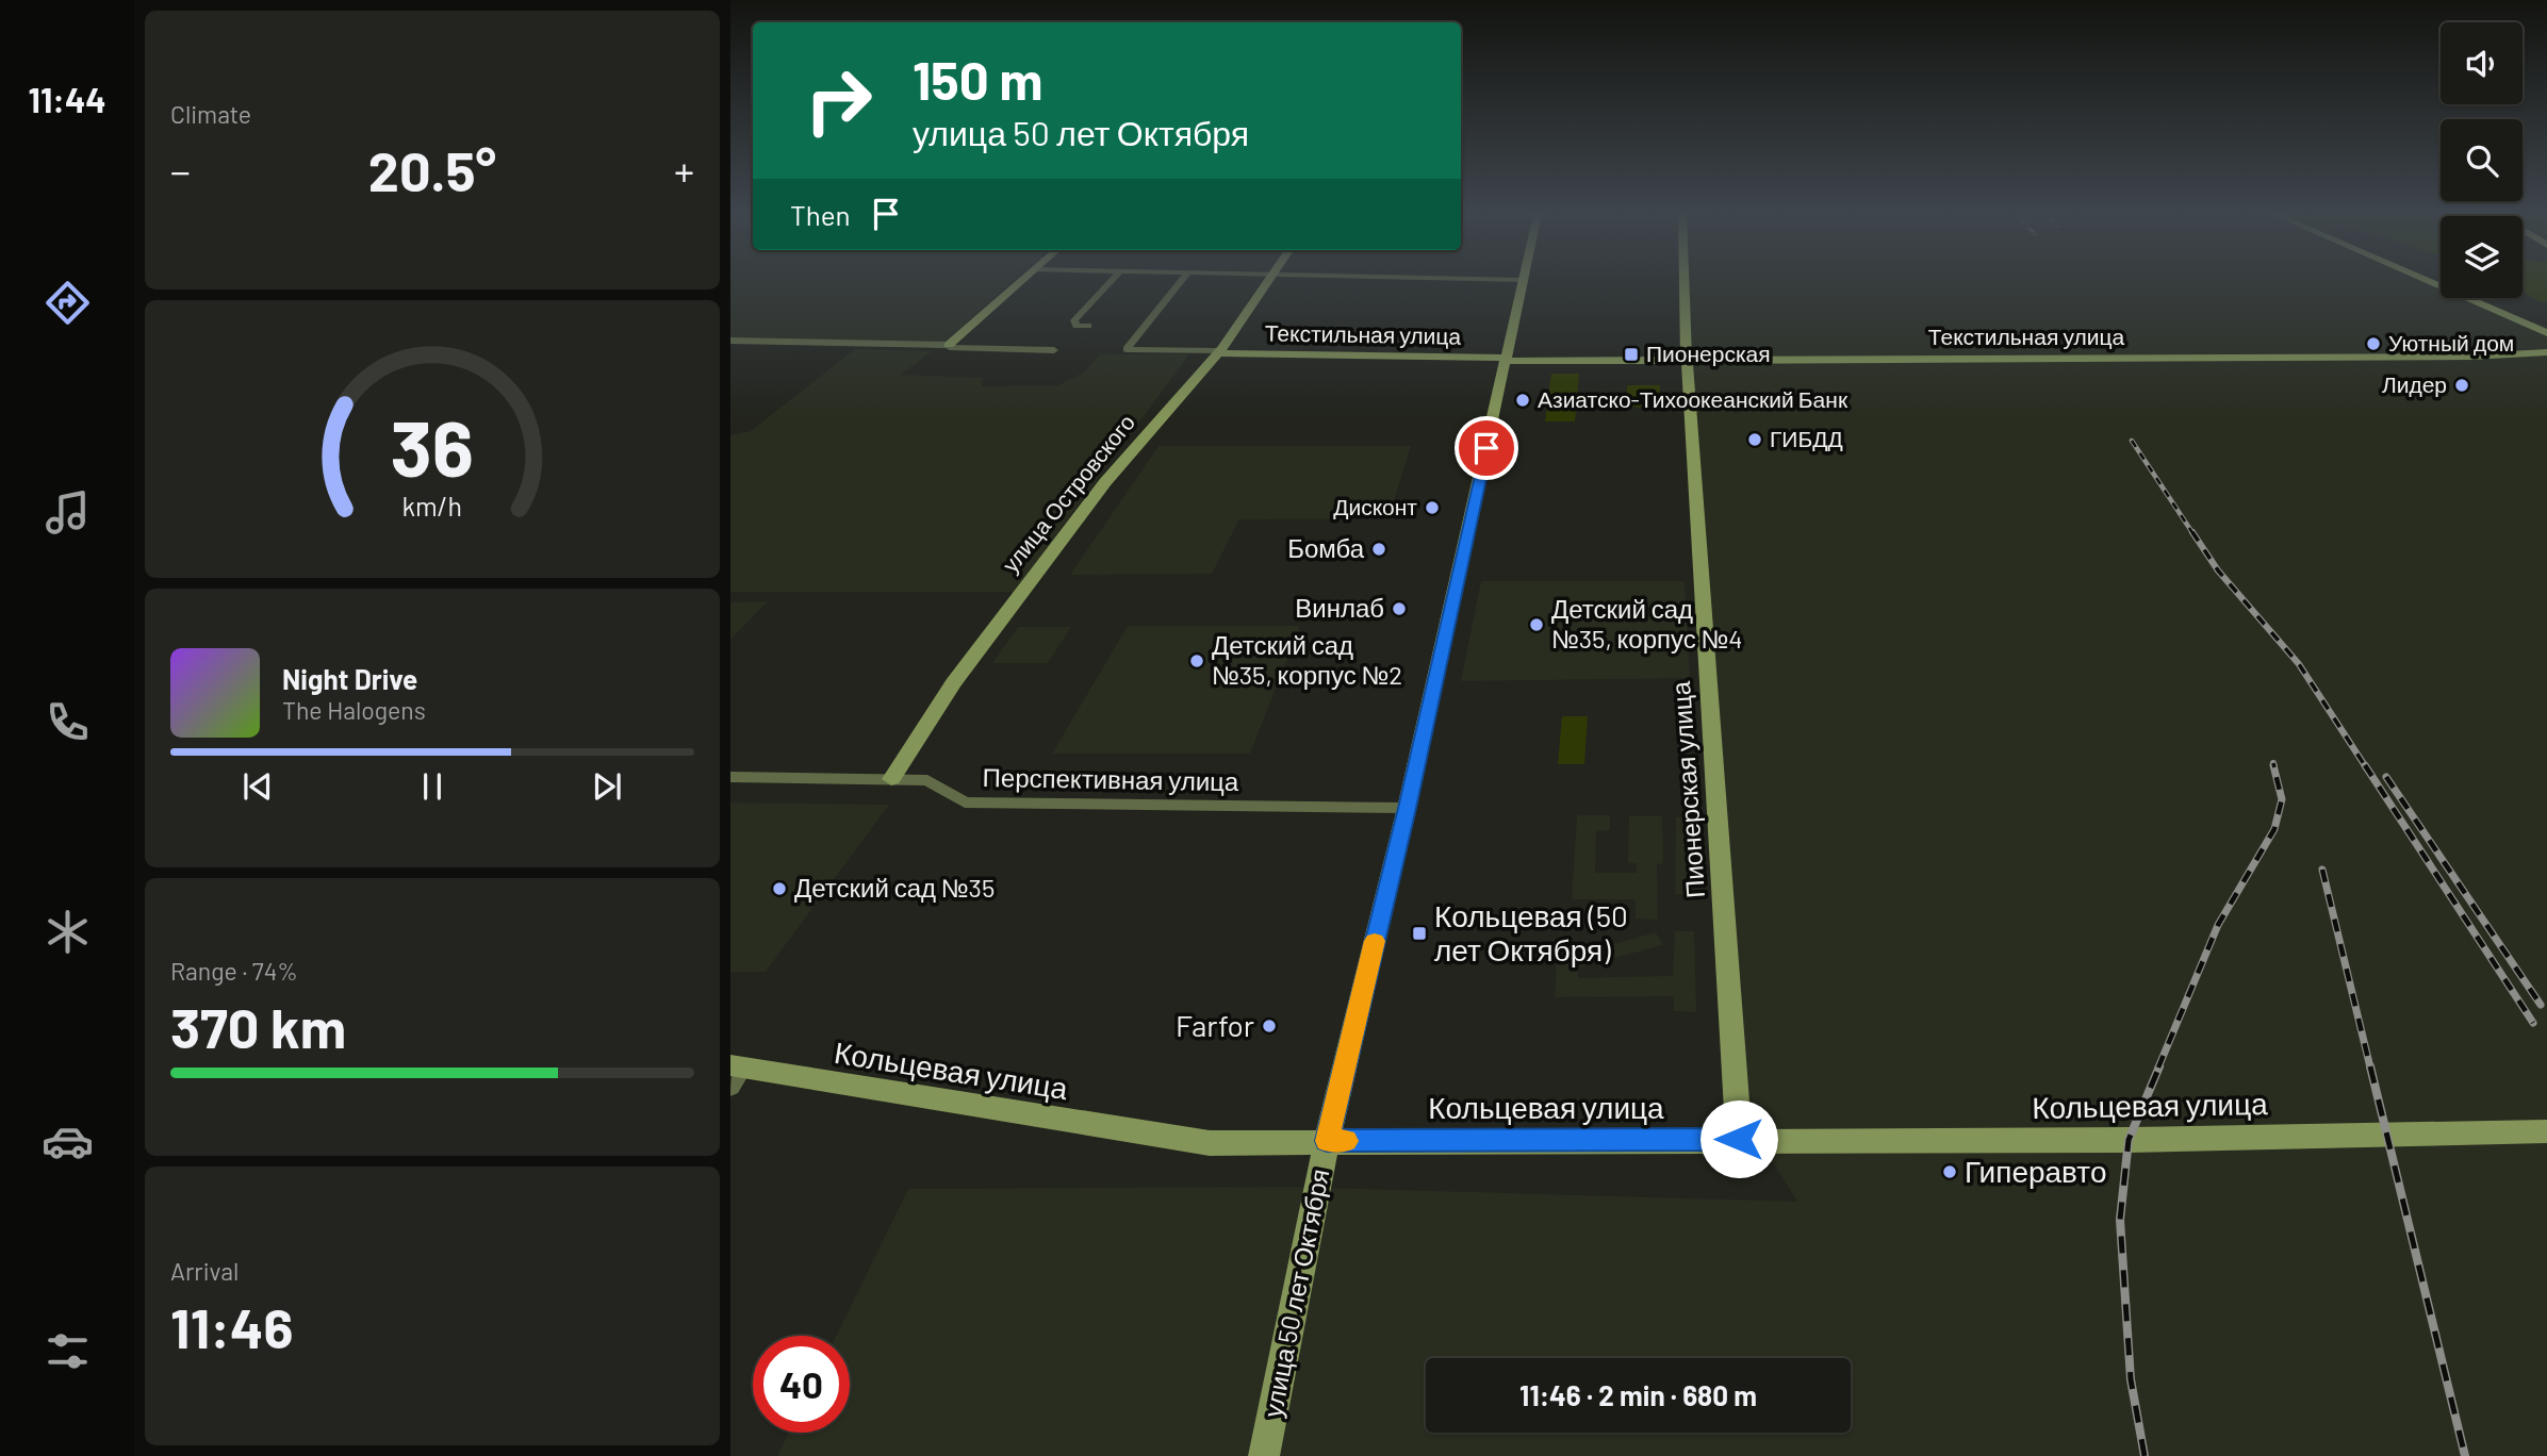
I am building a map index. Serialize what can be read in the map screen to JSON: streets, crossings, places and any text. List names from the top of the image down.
{
  "streets": {
    "street": [
      "Текстильная улица",
      "улица Островского",
      "Перспективная улица",
      "Пионерская улица",
      "Кольцевая улица",
      "улица 50 лет Октября"
    ]
  },
  "crossings": [
    ["Текстильная улица", "улица Островского"],
    ["Текстильная улица", "Пионерская улица"],
    ["Текстильная улица", "улица 50 лет Октября"],
    ["улица Островского", "Перспективная улица"],
    ["Перспективная улица", "улица 50 лет Октября"],
    ["Пионерская улица", "Кольцевая улица"],
    ["Кольцевая улица", "улица 50 лет Октября"]
  ],
  "places": {
    "other": [
      "Уютный дом",
      "Лидер",
      "Азиатско-Тихоокеанский Банк",
      "ГИБДД",
      "Дисконт",
      "Бомба",
      "Винлаб",
      "Детский сад №35, корпус №4",
      "Детский сад №35, корпус №2",
      "Детский сад №35",
      "Farfor",
      "Гиперавто"
    ],
    "transit": ["Пионерская", "Кольцевая (50 лет Октября)"]
  },
  "page": {
    "tabs": "11:44",
    "tile": [
      "Climate",
      ["Range · 74%", "370 km"],
      ["Arrival", "11:46"]
    ],
    "turn": ["150 m", "улица 50 лет Октября"],
    "heat": ["−", "20.5°", "+"],
    "then": "Then",
    "song": ["Night Drive", "The Halogens"],
    "limit": "40",
    "trip": "11:46 · 2 min · 680 m",
    "gauge": ["36", "km/h"]
  }
}
